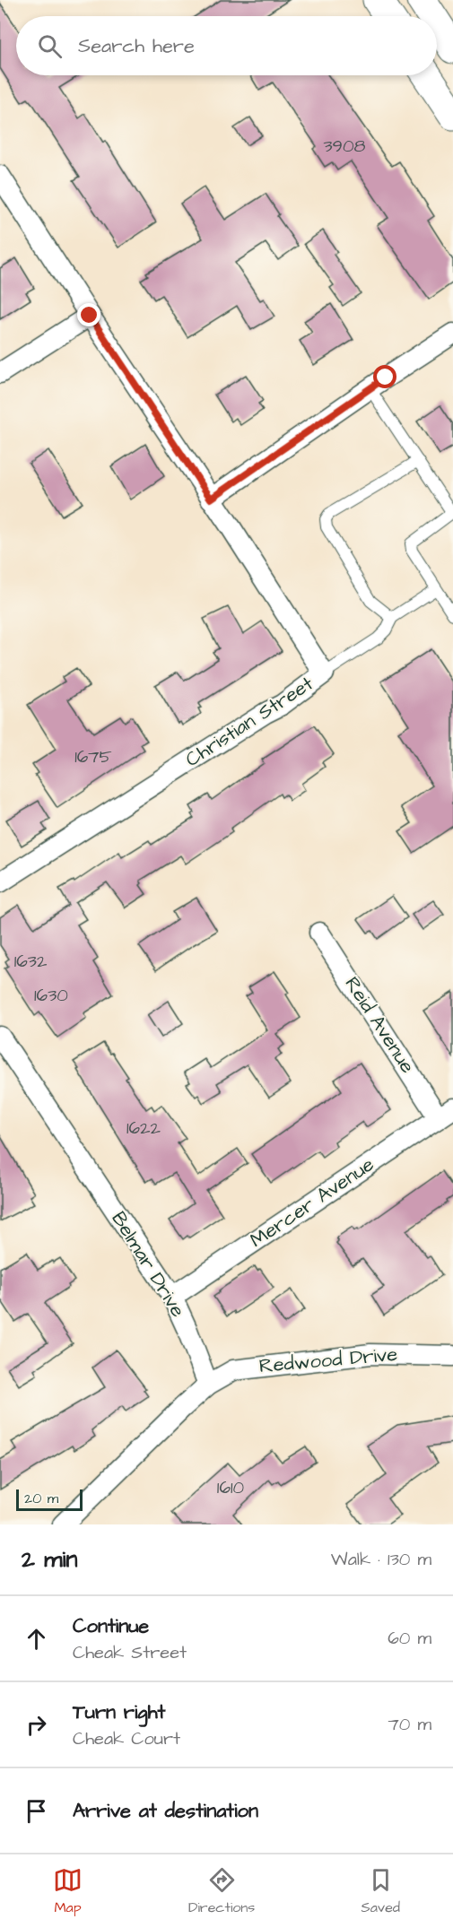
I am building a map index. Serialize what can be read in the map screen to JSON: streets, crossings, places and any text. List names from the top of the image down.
{
  "streets": {
    "street": [
      "Christian Street",
      "Reid Avenue",
      "Mercer Avenue",
      "Belmar Drive",
      "Redwood Drive"
    ]
  },
  "crossings": [
    ["Reid Avenue", "Mercer Avenue"],
    ["Mercer Avenue", "Belmar Drive"],
    ["Belmar Drive", "Redwood Drive"]
  ],
  "house_numbers": [
    "3908",
    "1675",
    "1632",
    "1630",
    "1622",
    "1610"
  ],
  "scale_bar": "20 m",
  "page": {
    "search": "Search here",
    "scale": "20 m",
    "heading": ["2 min", "Walk · 130 m"],
    "list": [
      ["Continue", "Cheak Street", "60 m"],
      ["Turn right", "Cheak Court", "70 m"],
      "Arrive at destination"
    ],
    "nav": ["Map", "Directions", "Saved"]
  }
}
